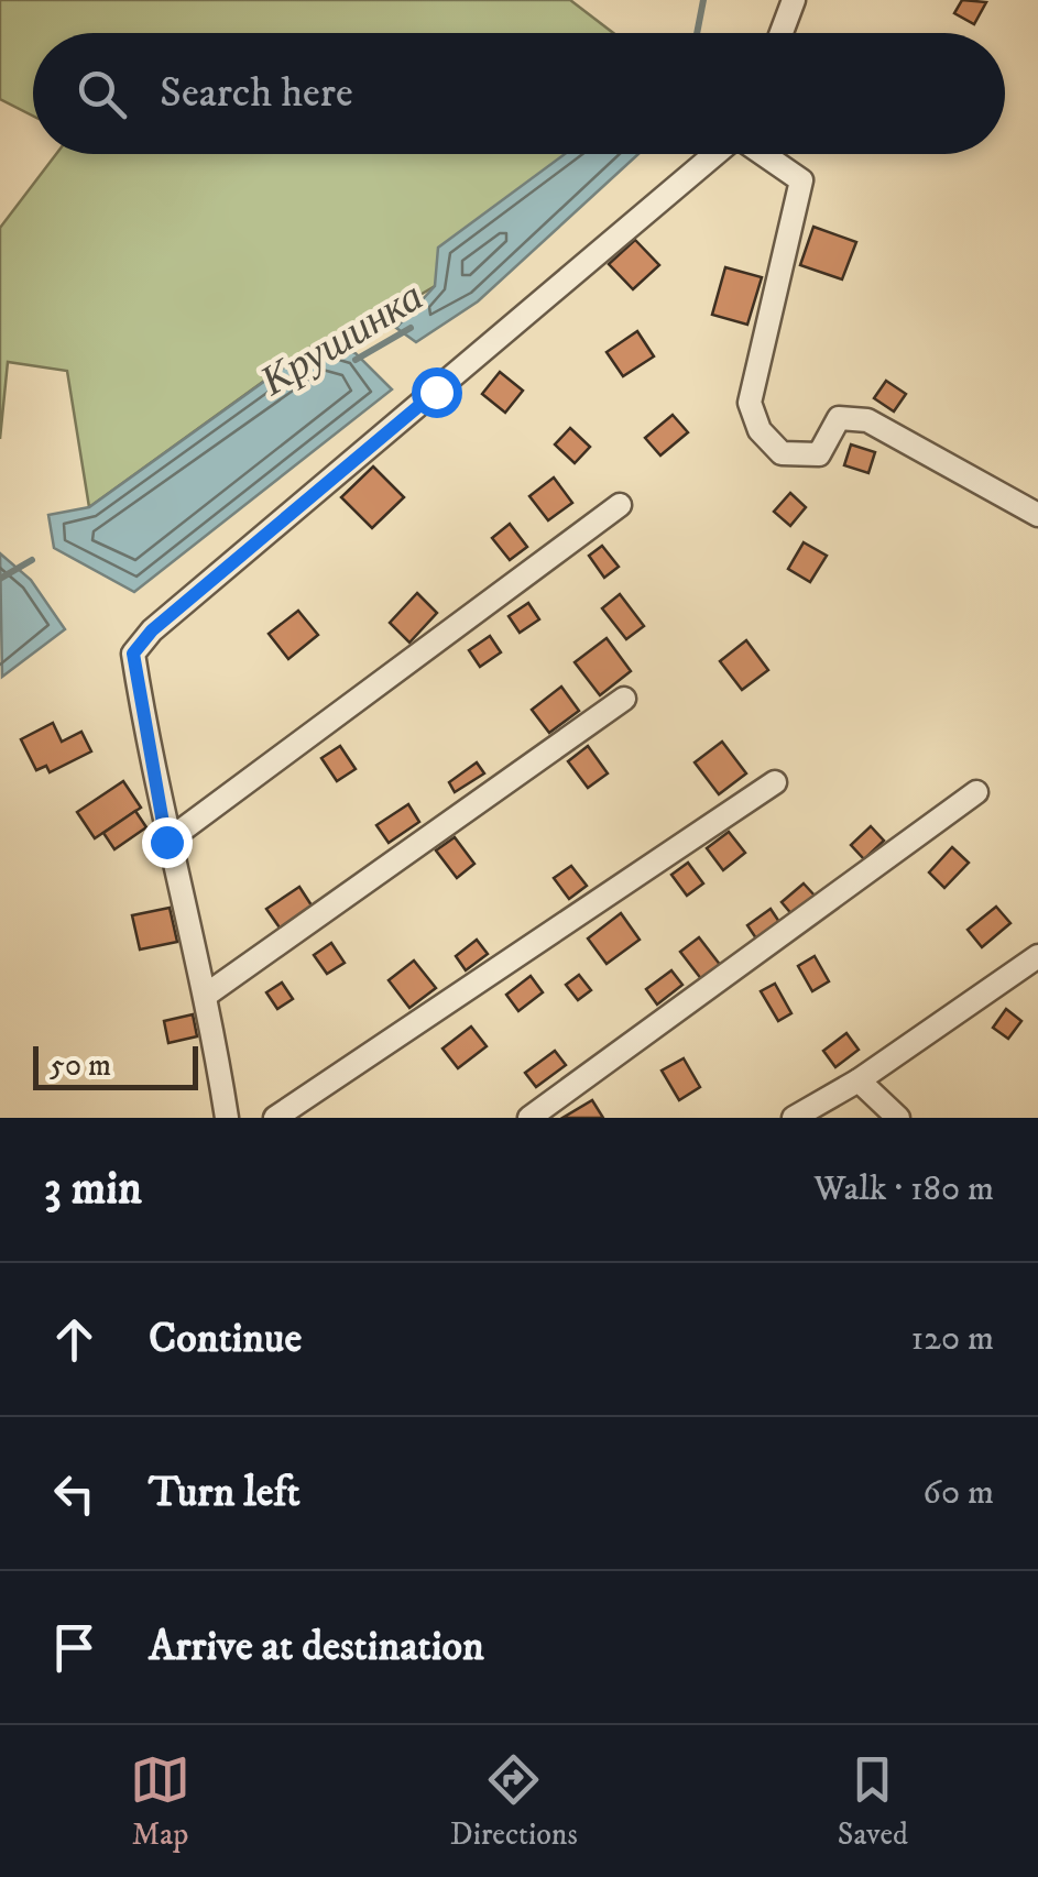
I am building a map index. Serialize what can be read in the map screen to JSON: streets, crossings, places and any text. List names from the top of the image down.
{
  "water": ["Крушинка"],
  "scale_bar": "50 m",
  "page": {
    "search": "Search here",
    "scale": "50 m",
    "heading": ["3 min", "Walk · 180 m"],
    "list": [
      ["Continue", "120 m"],
      ["Turn left", "60 m"],
      "Arrive at destination"
    ],
    "nav": ["Map", "Directions", "Saved"]
  }
}
